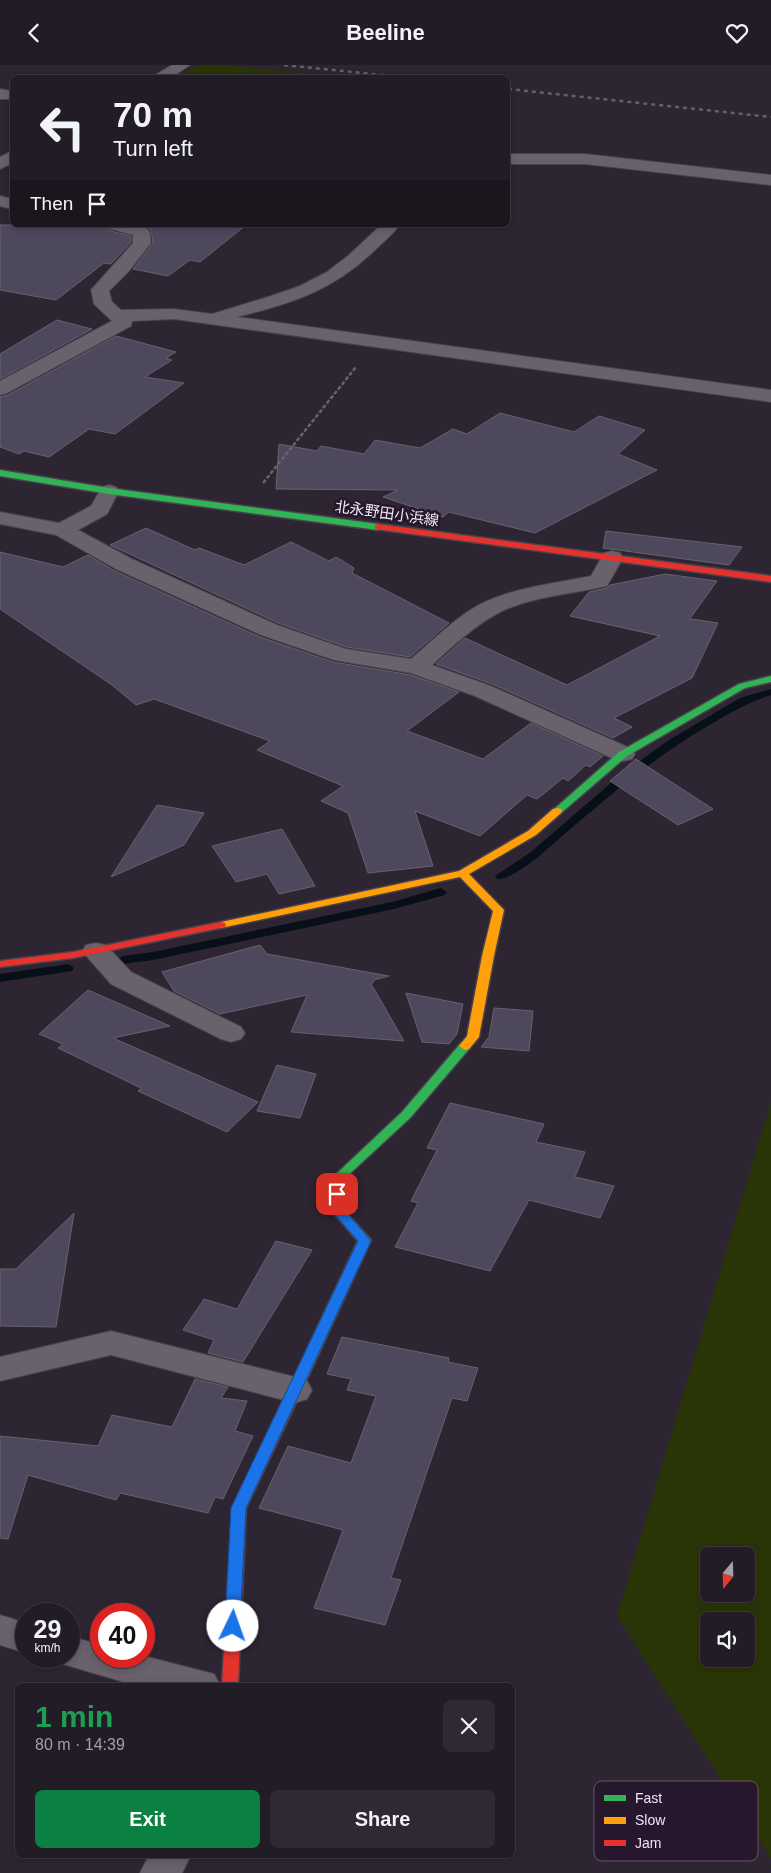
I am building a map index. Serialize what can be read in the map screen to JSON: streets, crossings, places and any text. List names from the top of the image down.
{
  "streets": {
    "street": ["北永野田小浜線"]
  },
  "legend": ["Fast", "Slow", "Jam"],
  "north": "bottom",
  "page": {
    "header": "Beeline",
    "turn": ["70 m", "Turn left"],
    "then": "Then",
    "speed": "29 km/h",
    "limit": "40",
    "heading": ["1 min", "80 m · 14:39"],
    "buttons": ["Exit", "Share"]
  }
}
